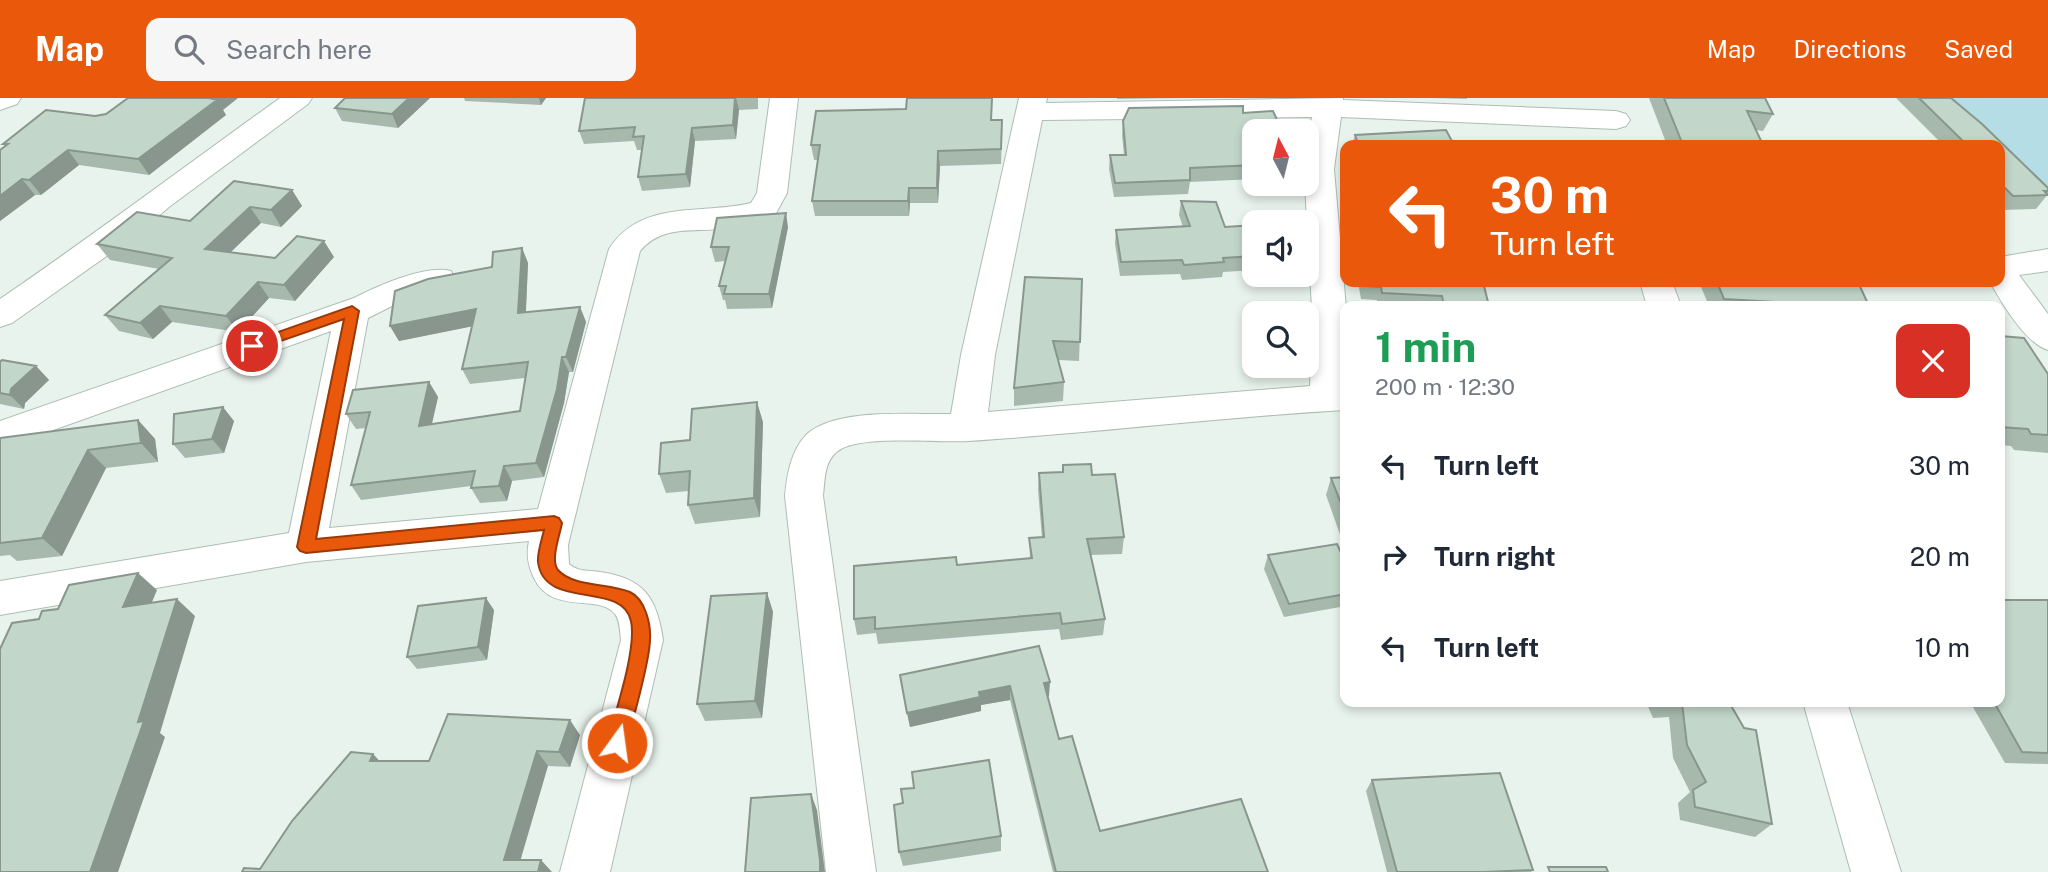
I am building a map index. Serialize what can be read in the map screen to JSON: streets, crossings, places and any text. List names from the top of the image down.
{
  "north": "top",
  "page": {
    "header": "Map",
    "search": "Search here",
    "nav": ["Map", "Directions", "Saved"],
    "turn": ["30 m", "Turn left"],
    "heading": ["1 min", "200 m · 12:30"],
    "list": [
      {
        "name": "Turn left",
        "value": "30 m"
      },
      {
        "name": "Turn right",
        "value": "20 m"
      },
      {
        "name": "Turn left",
        "value": "10 m"
      }
    ]
  }
}
